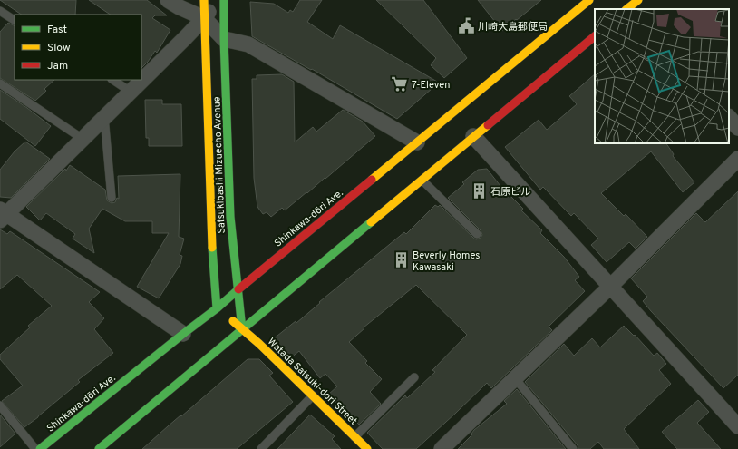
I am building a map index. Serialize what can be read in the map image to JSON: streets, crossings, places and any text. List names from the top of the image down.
{
  "streets": {
    "main road": ["Satsukibashi Mizuecho Avenue", "Shinkawa-dōri Ave.", "Watada Satsuki-dori Street"]
  },
  "crossings": [
    ["Satsukibashi Mizuecho Avenue", "Shinkawa-dōri Ave."],
    ["Satsukibashi Mizuecho Avenue", "Watada Satsuki-dori Street"],
    ["Shinkawa-dōri Ave.", "Watada Satsuki-dori Street"]
  ],
  "places": {
    "public building": ["川崎大島郵便局"],
    "supermarket": ["7-Eleven"],
    "building": ["石原ビル", "Beverly Homes Kawasaki"]
  },
  "legend": ["Fast", "Slow", "Jam"]
}
